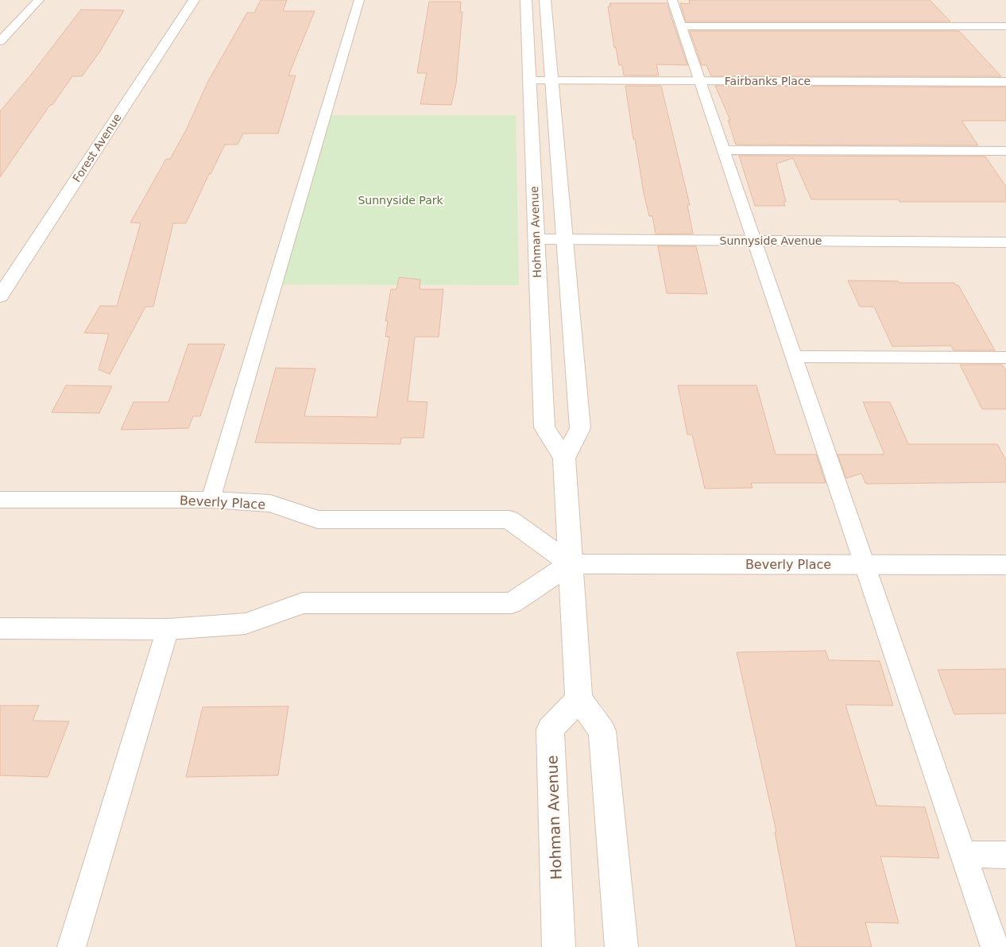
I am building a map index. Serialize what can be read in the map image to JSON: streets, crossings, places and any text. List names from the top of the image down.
{
  "streets": {
    "street": [
      "Fairbanks Place",
      "Forest Avenue",
      "Hohman Avenue",
      "Sunnyside Avenue",
      "Beverly Place"
    ]
  },
  "crossings": [
    ["Fairbanks Place", "Hohman Avenue"],
    ["Hohman Avenue", "Sunnyside Avenue"],
    ["Hohman Avenue", "Beverly Place"]
  ],
  "parks": ["Sunnyside Park"]
}
